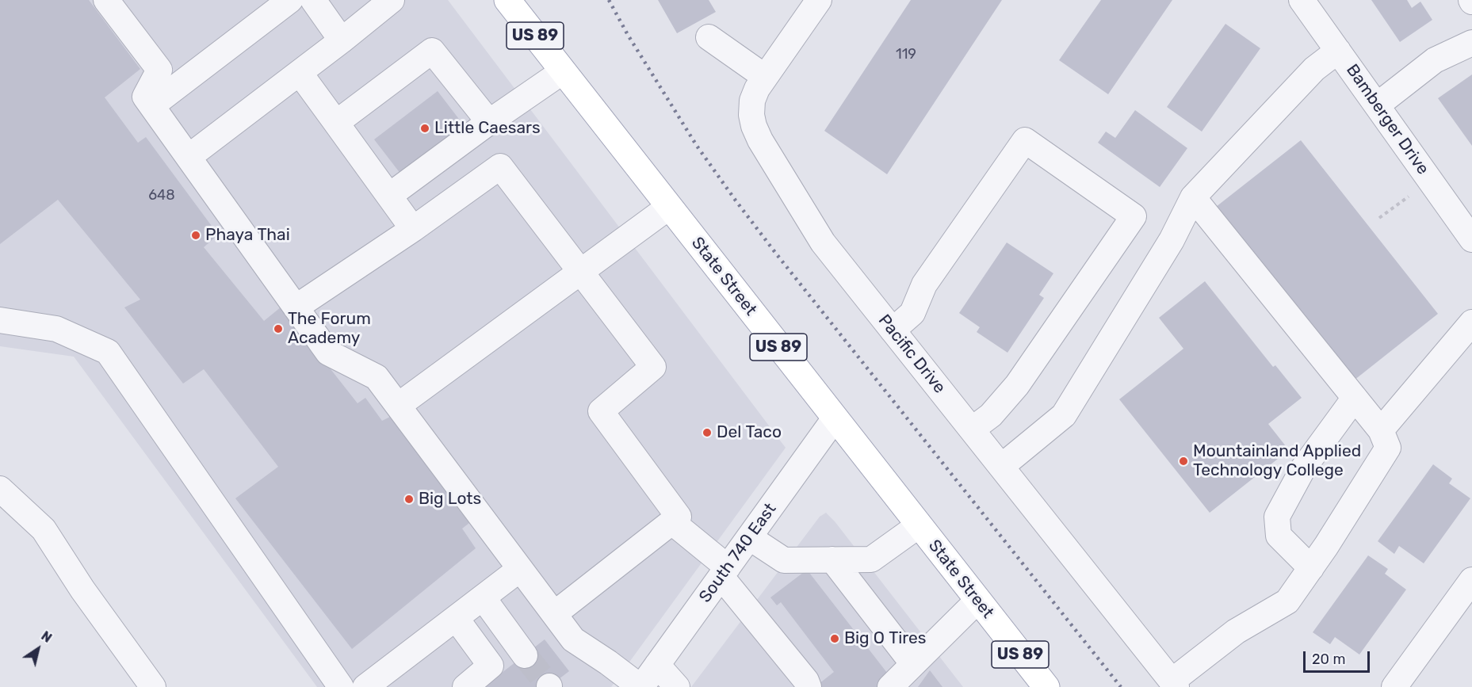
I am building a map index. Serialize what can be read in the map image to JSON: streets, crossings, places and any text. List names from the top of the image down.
{
  "streets": {
    "main road": ["US 89", "State Street"],
    "street": ["Bamberger Drive", "Pacific Drive", "South 740 East"]
  },
  "crossings": [
    ["State Street", "South 740 East"]
  ],
  "places": [
    "Little Caesars",
    "Phaya Thai",
    "The Forum Academy",
    "Del Taco",
    "Mountainland Applied Technology College",
    "Big Lots",
    "Big O Tires"
  ],
  "house_numbers": ["119", "648"],
  "scale_bar": "20 m",
  "north": "top right"
}
